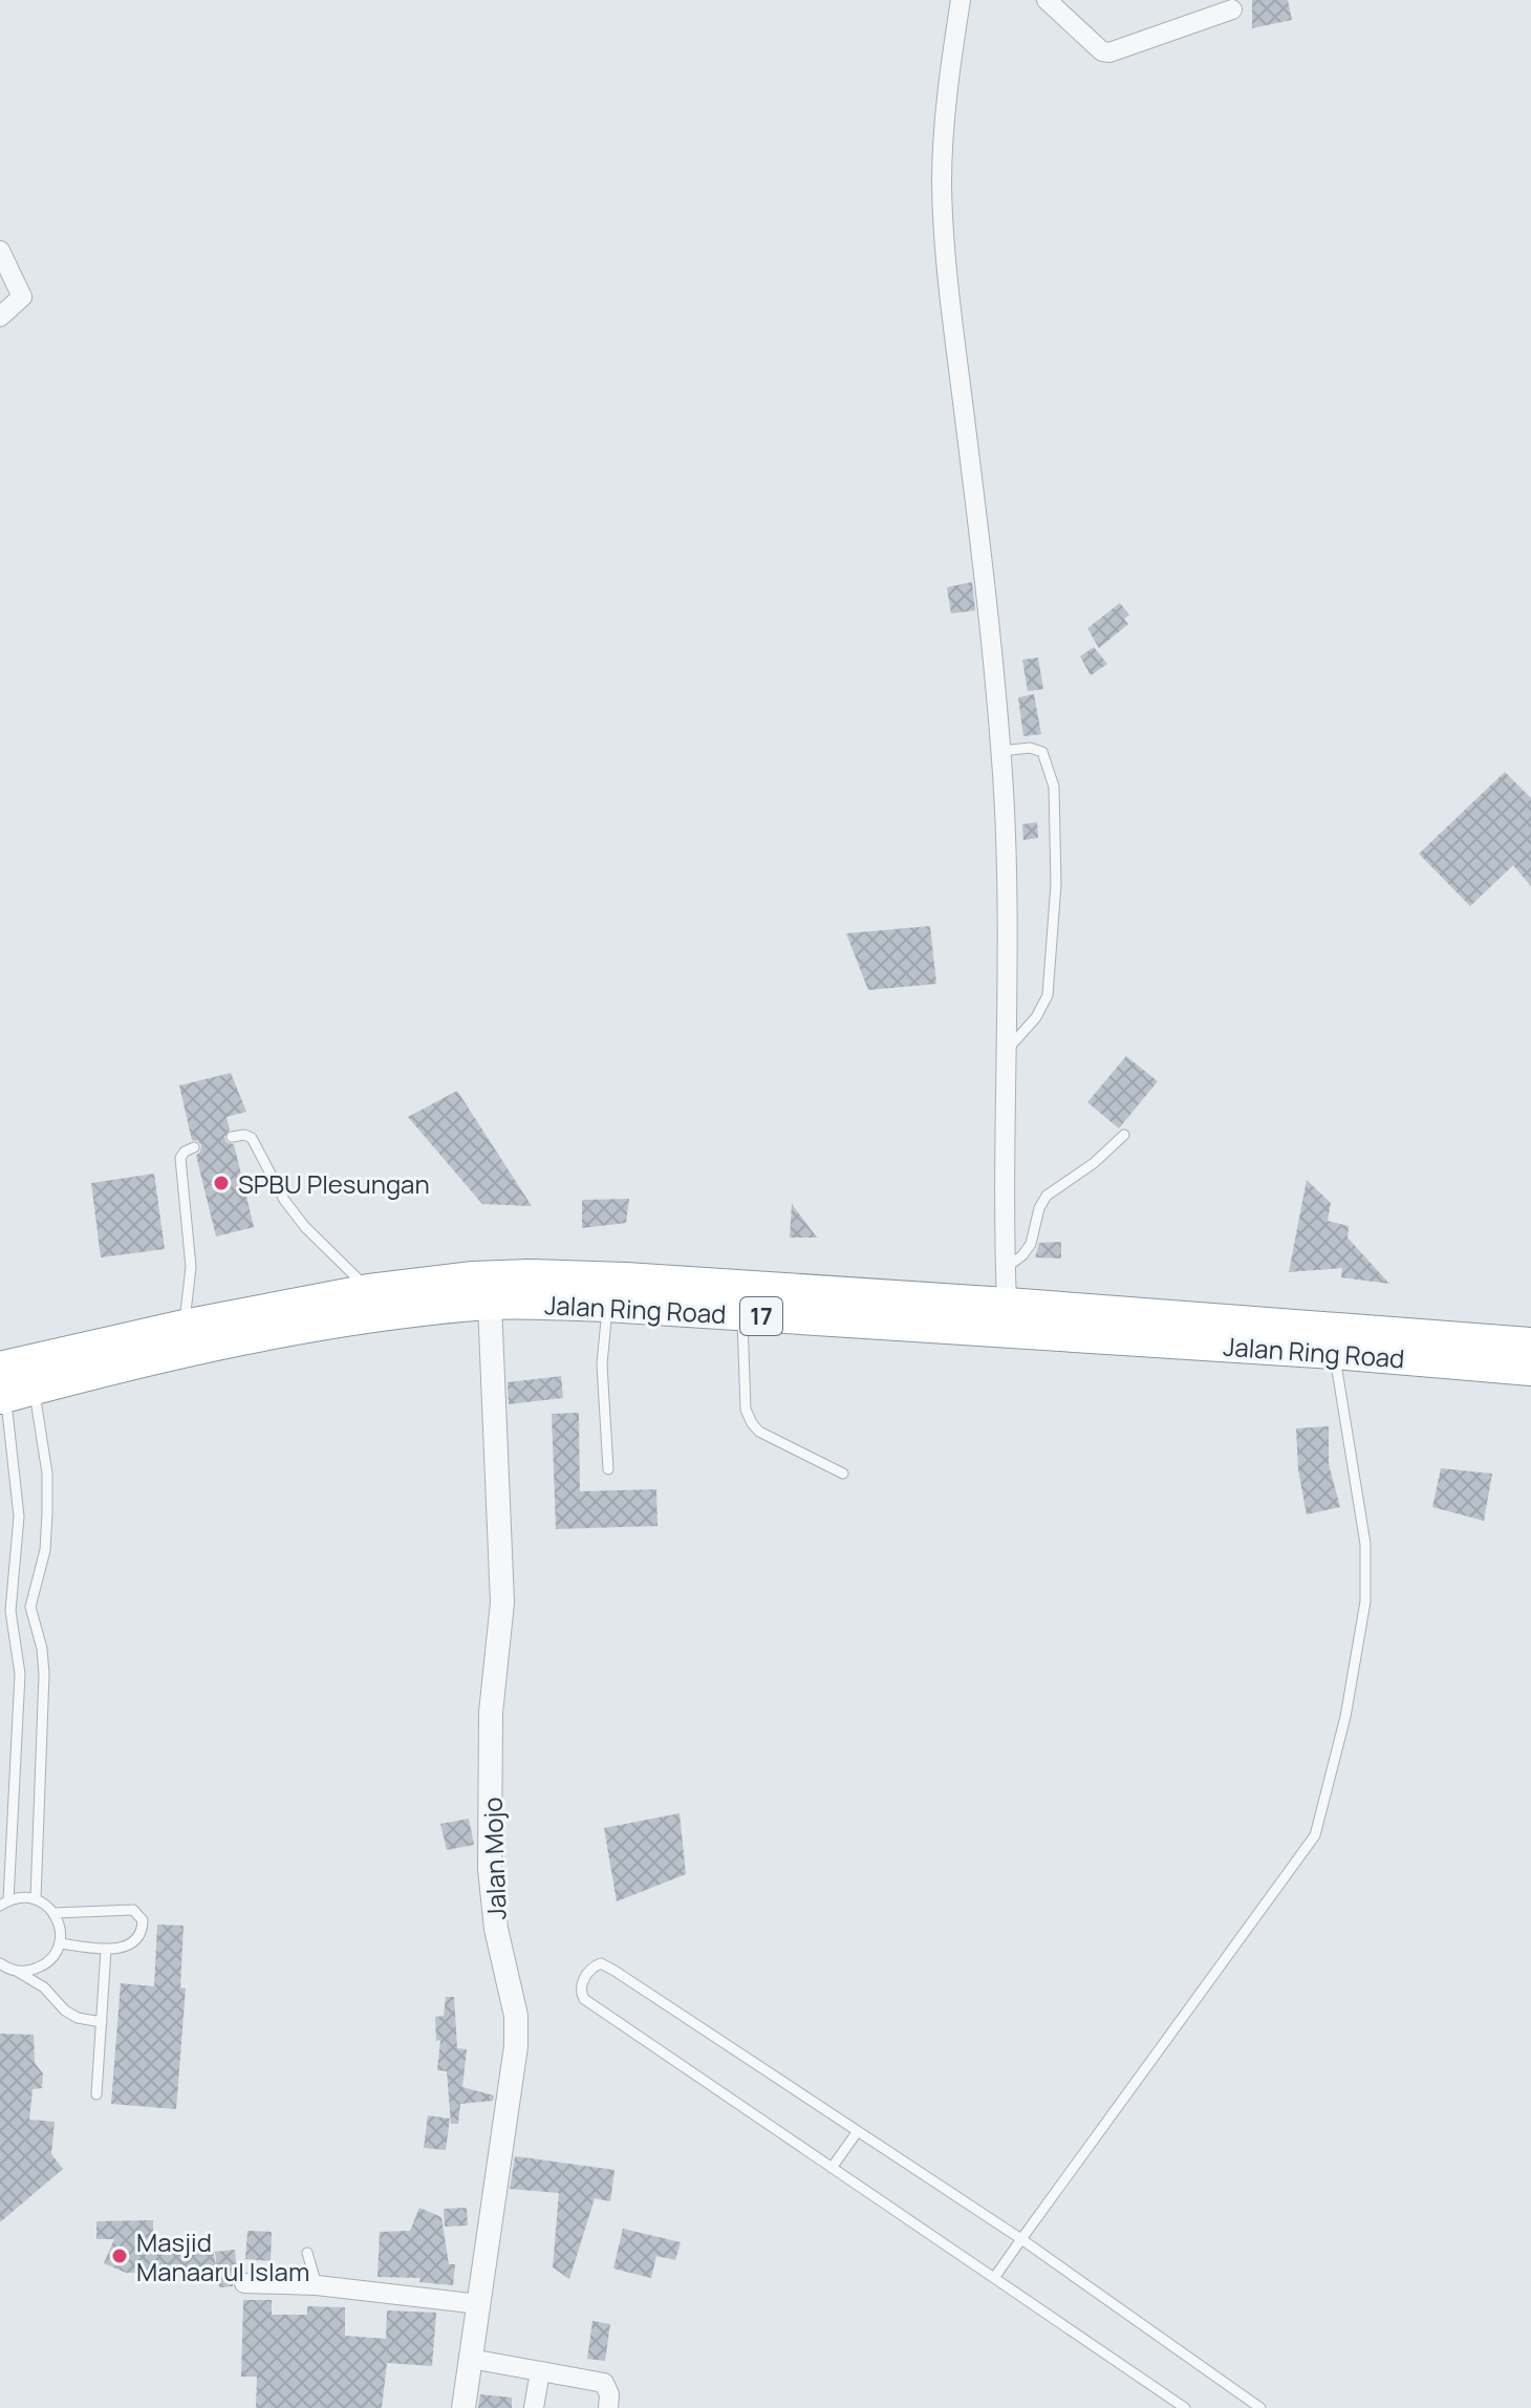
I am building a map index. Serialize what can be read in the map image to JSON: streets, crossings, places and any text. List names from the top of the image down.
{
  "streets": {
    "highway": ["Jalan Ring Road", "17"],
    "street": ["Jalan Mojo"]
  },
  "crossings": [
    ["Jalan Ring Road", "Jalan Mojo"]
  ],
  "places": ["SPBU Plesungan", "Masjid Manaarul Islam"]
}
